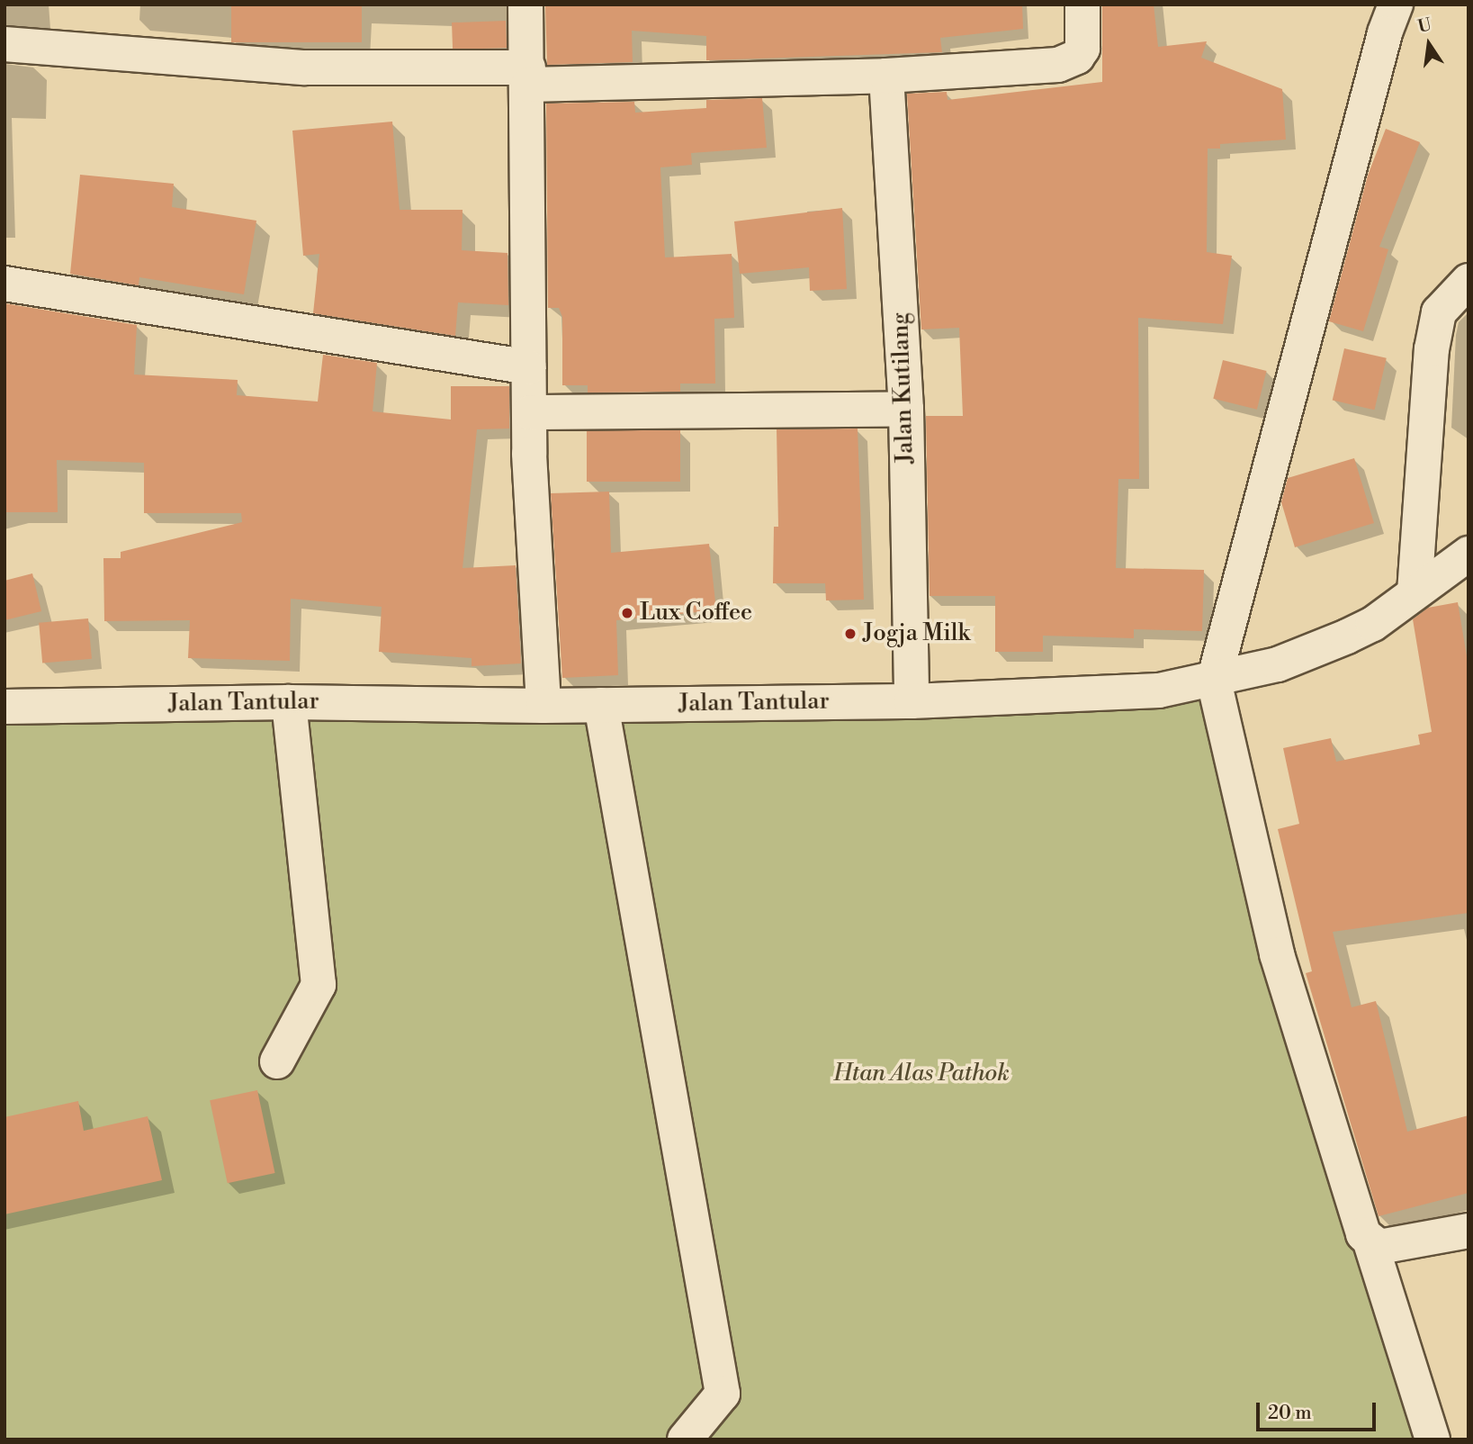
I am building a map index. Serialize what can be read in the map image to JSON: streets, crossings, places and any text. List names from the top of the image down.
{
  "streets": {
    "street": ["Jalan Kutilang", "Jalan Tantular"]
  },
  "crossings": [
    ["Jalan Kutilang", "Jalan Tantular"]
  ],
  "parks": ["Htan Alas Pathok"],
  "places": ["Lux Coffee", "Jogja Milk"],
  "scale_bar": "20 m",
  "north": "top"
}
